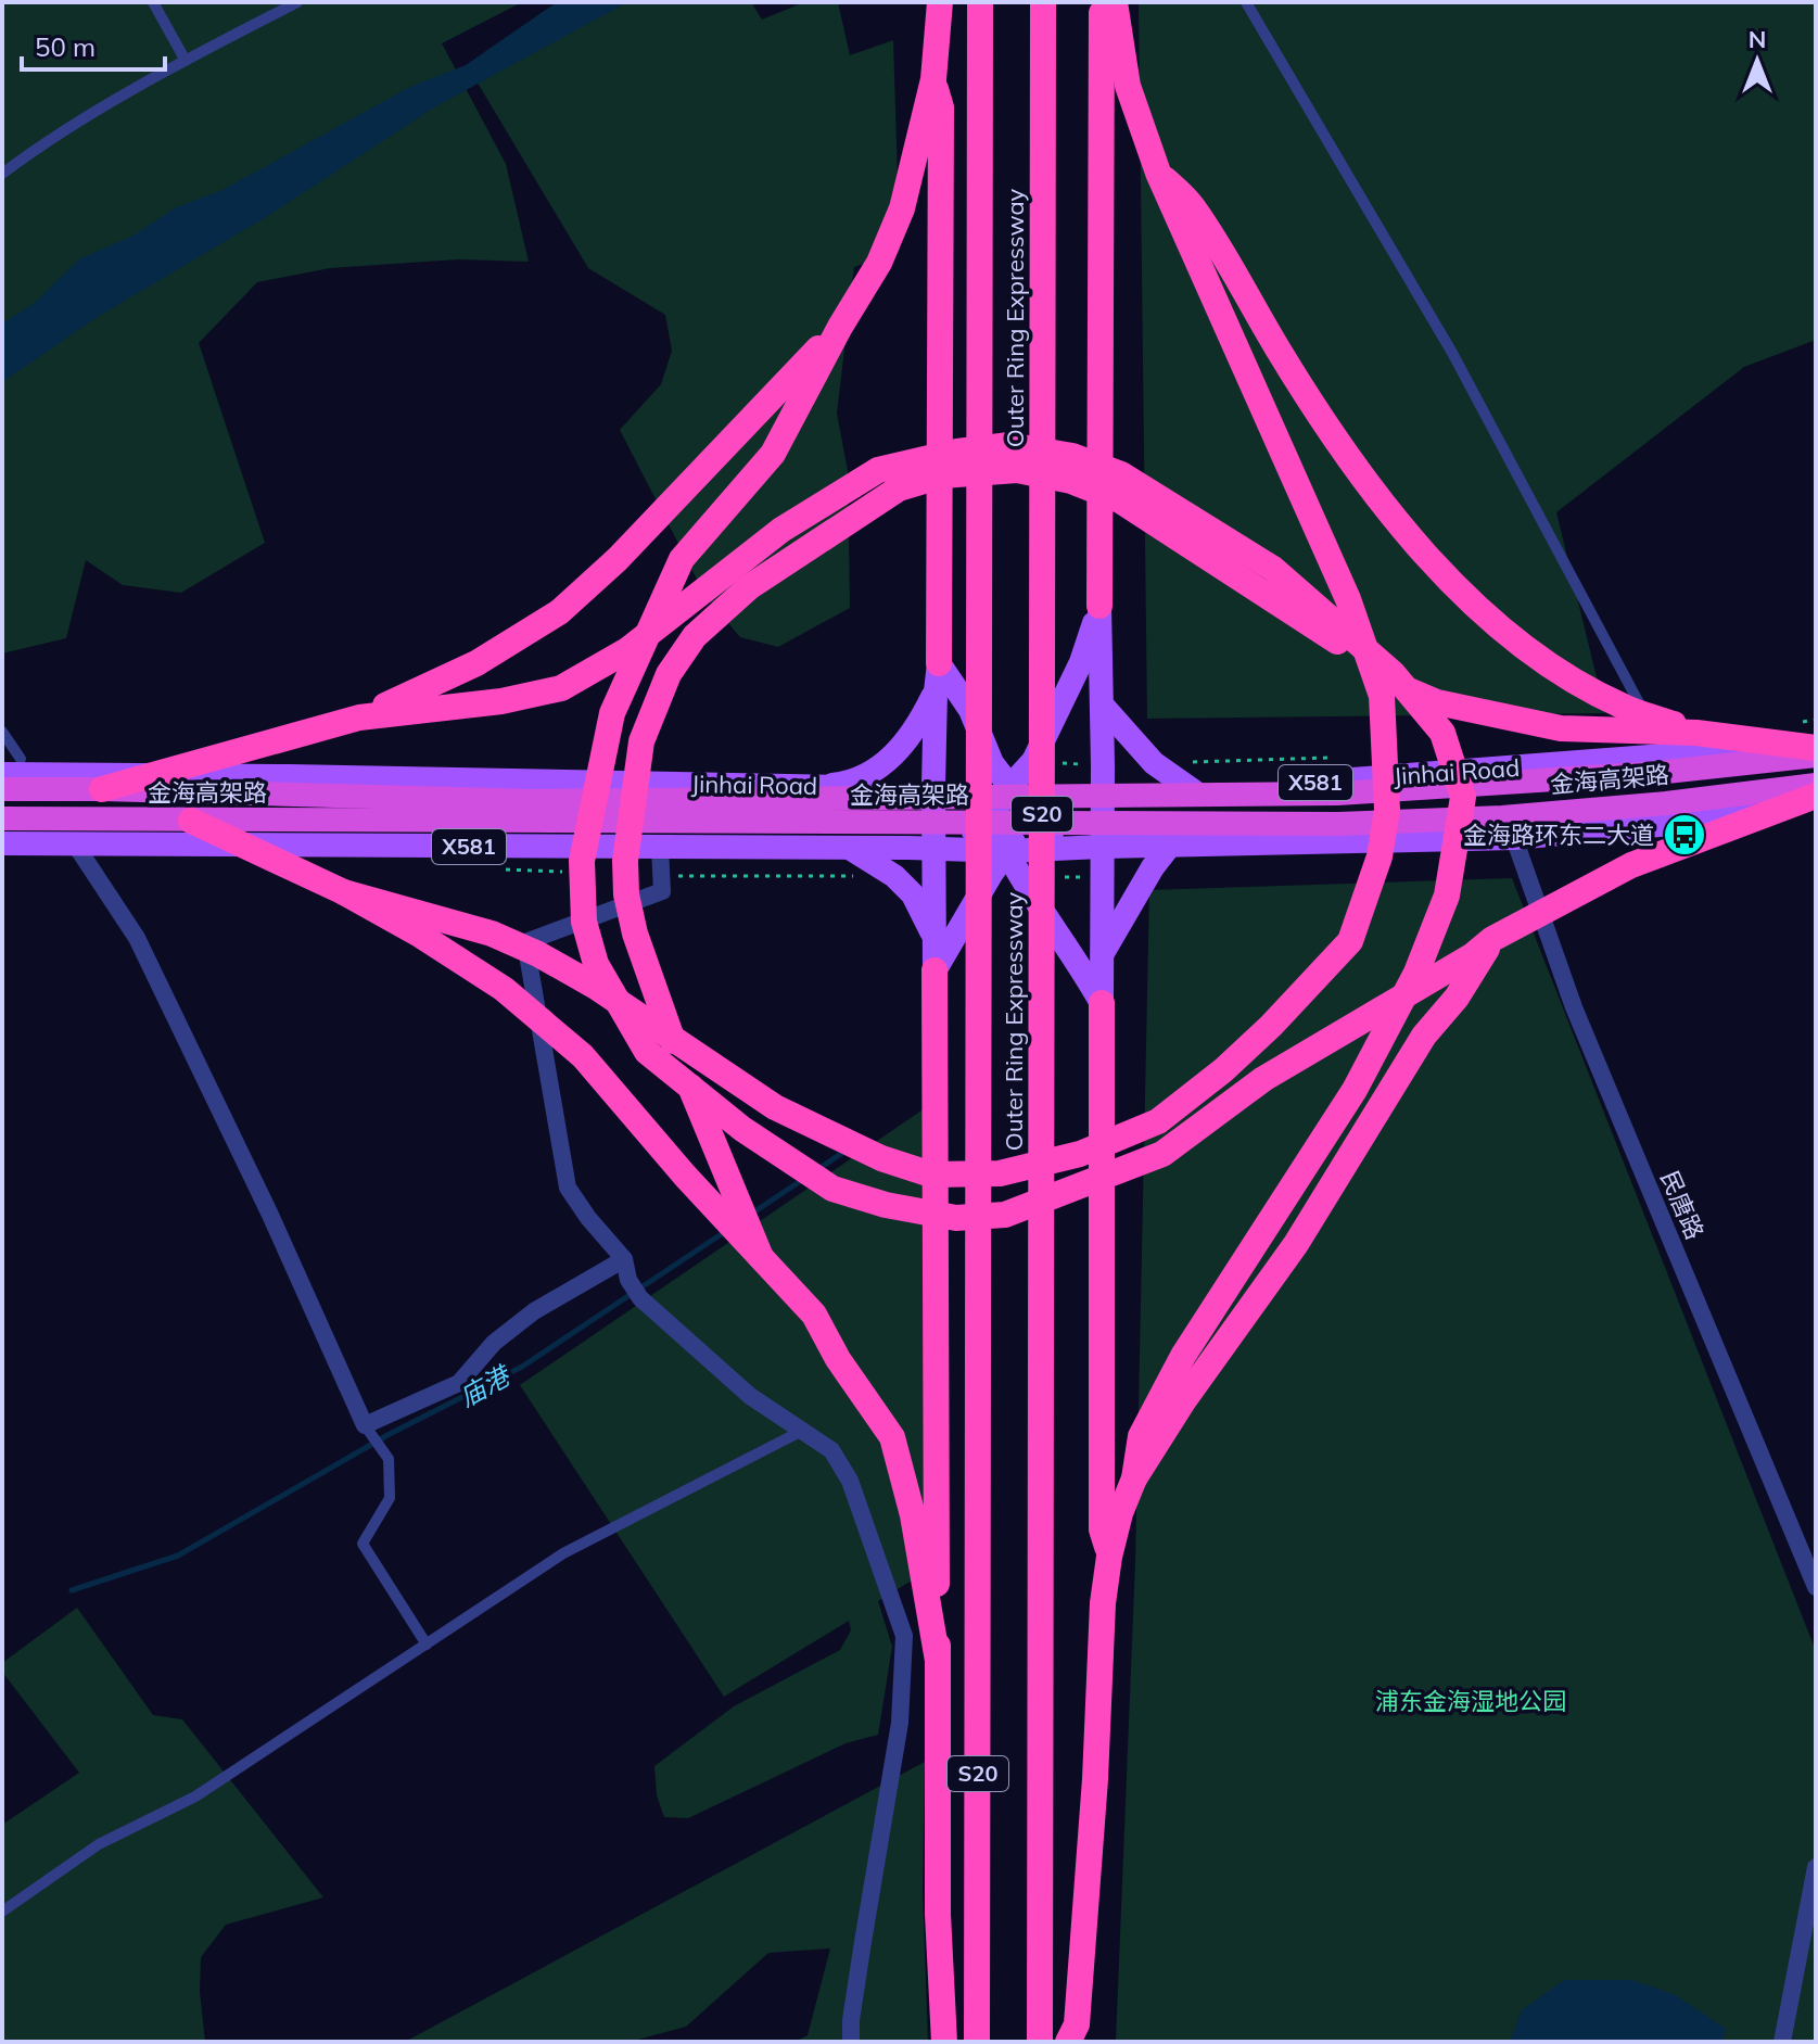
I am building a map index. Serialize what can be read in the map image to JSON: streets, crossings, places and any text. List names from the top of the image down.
{
  "streets": {
    "highway": ["Outer Ring Expressway", "金海高架路", "S20"],
    "main road": ["Jinhai Road", "X581"],
    "street": ["民唐路"]
  },
  "crossings": [
    ["X581", "民唐路"]
  ],
  "water": ["庙港"],
  "parks": ["浦东金海湿地公园"],
  "places": {
    "bus stop": ["金海路环东二大道"]
  },
  "scale_bar": "50 m",
  "north": "top"
}
